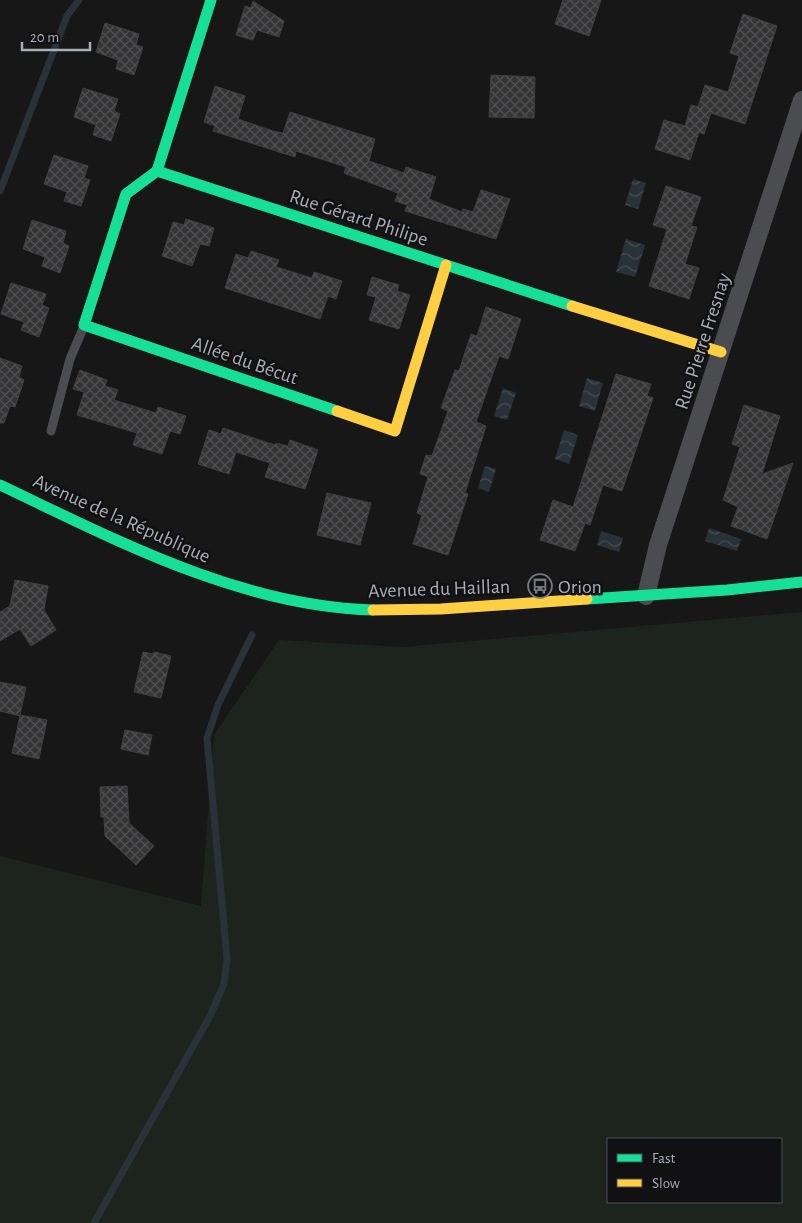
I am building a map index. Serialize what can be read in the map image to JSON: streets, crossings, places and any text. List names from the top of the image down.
{
  "streets": {
    "street": [
      "Rue Gérard Philipe",
      "Rue Pierre Fresnay",
      "Allée du Bécut",
      "Avenue de la République",
      "Avenue du Haillan"
    ]
  },
  "crossings": [
    ["Rue Gérard Philipe", "Rue Pierre Fresnay"],
    ["Rue Gérard Philipe", "Allée du Bécut"],
    ["Rue Pierre Fresnay", "Avenue du Haillan"],
    ["Avenue de la République", "Avenue du Haillan"]
  ],
  "places": {
    "bus stop": ["Orion"]
  },
  "legend": ["Fast", "Slow"],
  "scale_bar": "20 m"
}
